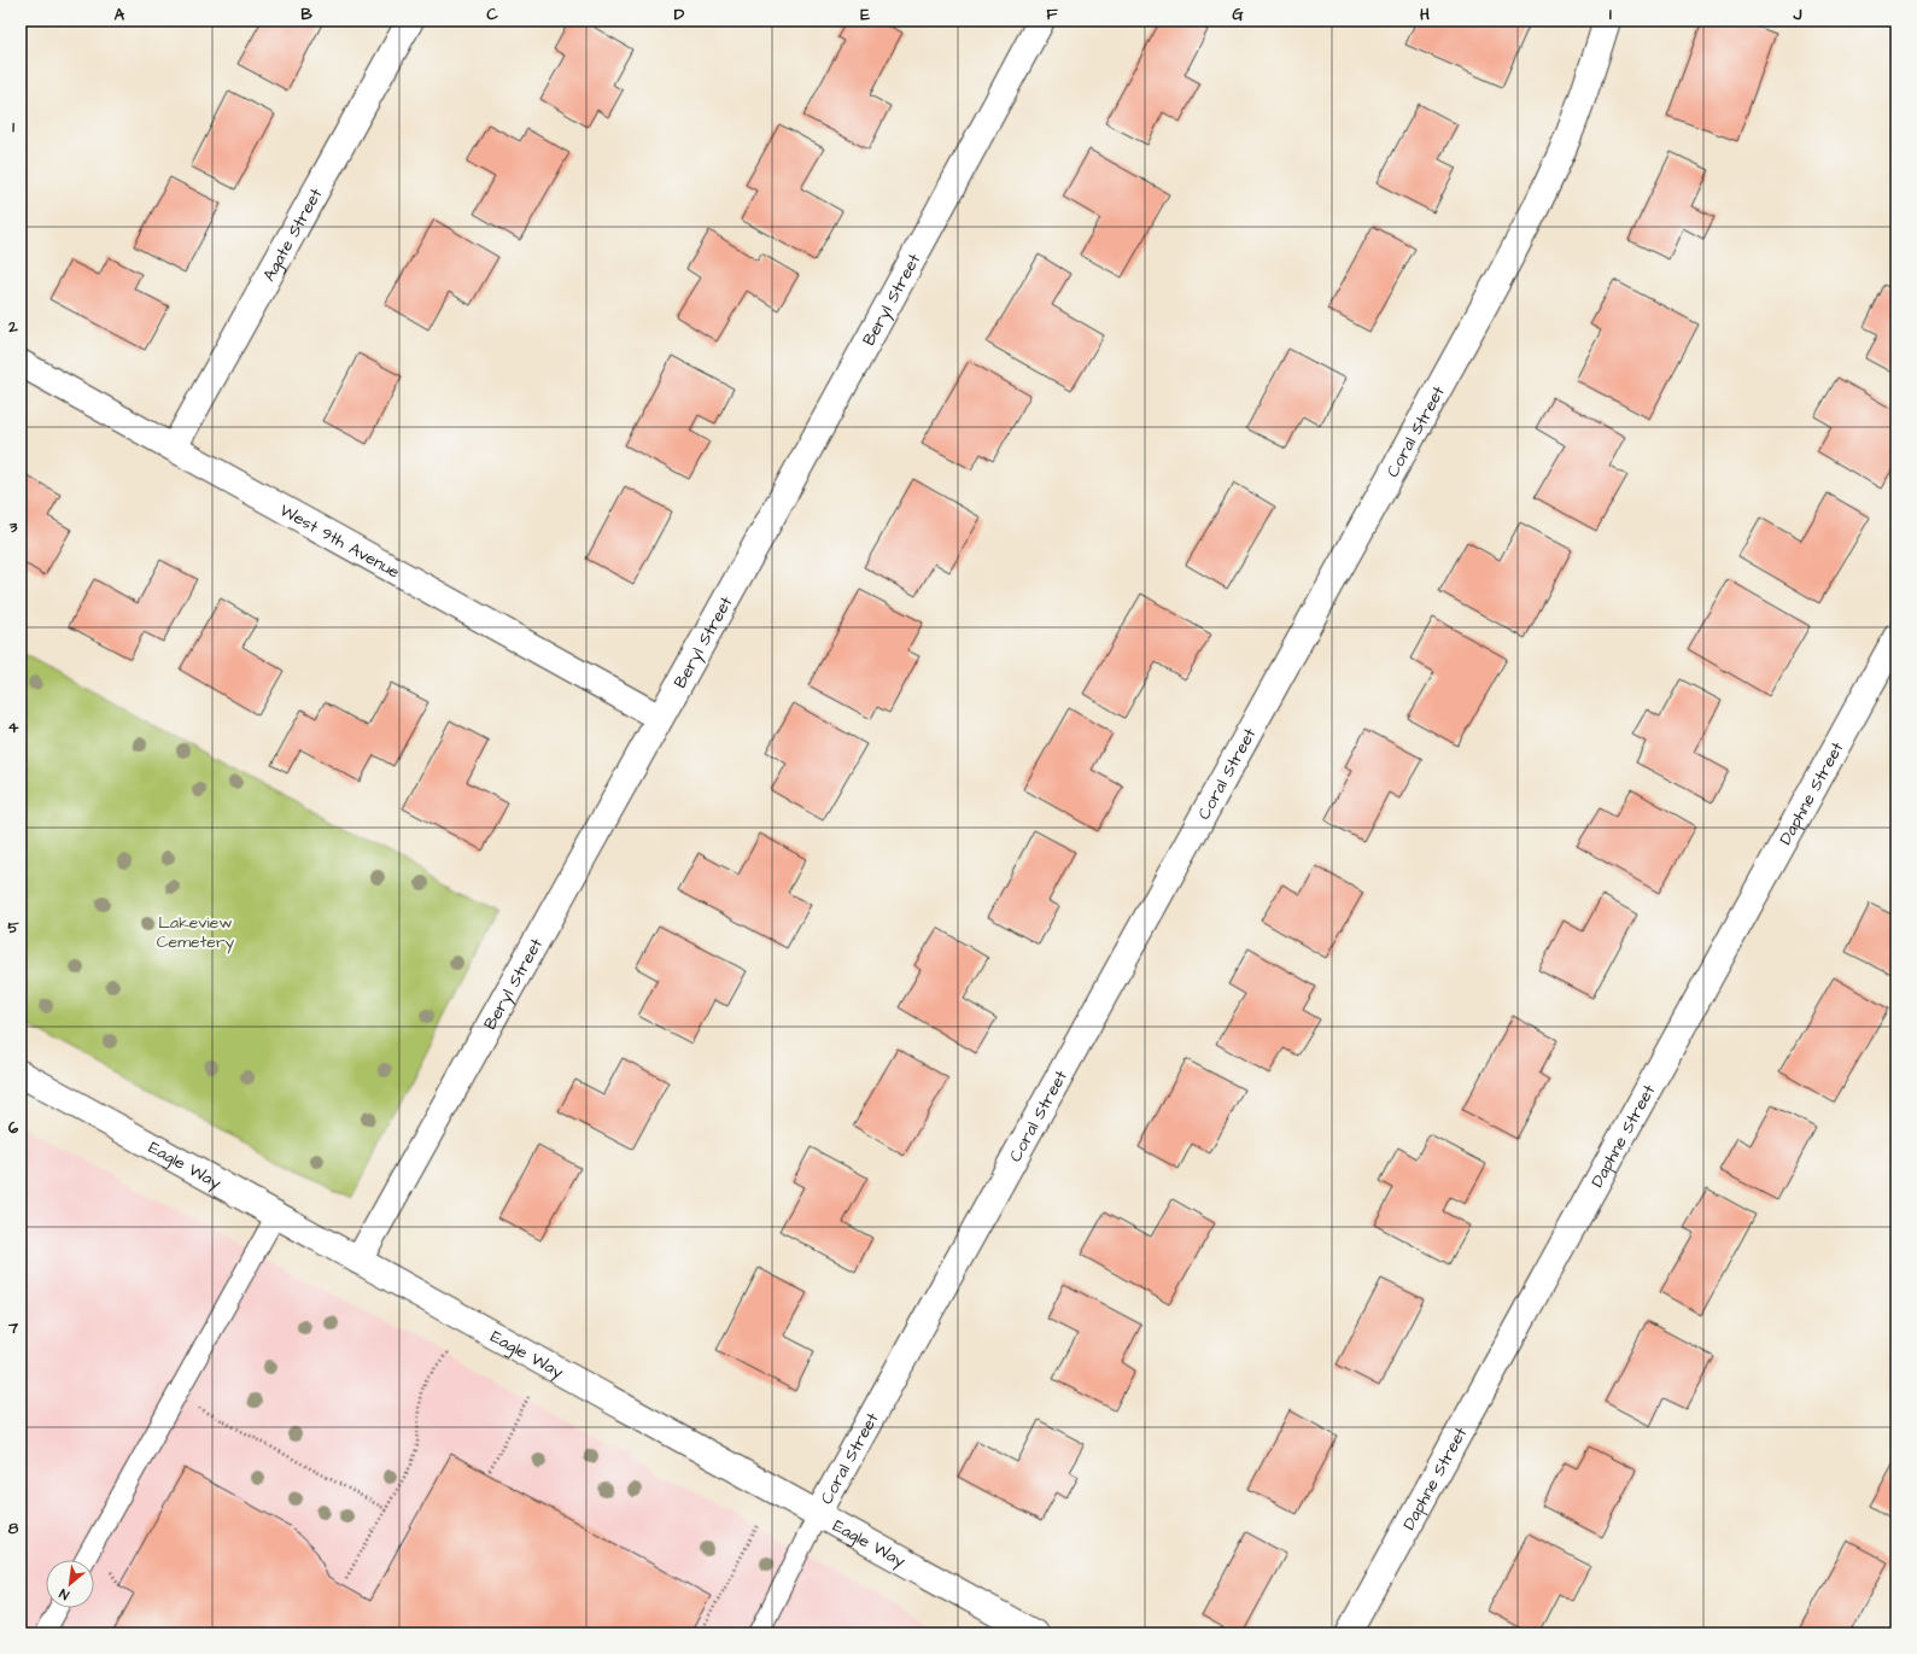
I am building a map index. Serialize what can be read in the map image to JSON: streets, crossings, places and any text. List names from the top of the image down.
{
  "streets": {
    "street": [
      "Agate Street",
      "Beryl Street",
      "Coral Street",
      "West 9th Avenue",
      "Daphne Street",
      "Eagle Way"
    ]
  },
  "crossings": [
    ["Agate Street", "West 9th Avenue"],
    ["Beryl Street", "West 9th Avenue"],
    ["Beryl Street", "Eagle Way"],
    ["Coral Street", "Eagle Way"]
  ],
  "parks": ["Lakeview Cemetery"],
  "north": "bottom left",
  "grid": {
    "columns": [
      "A",
      "B",
      "C",
      "D",
      "E",
      "F",
      "G",
      "H",
      "I",
      "J"
    ],
    "rows": [
      "1",
      "2",
      "3",
      "4",
      "5",
      "6",
      "7",
      "8"
    ]
  }
}
